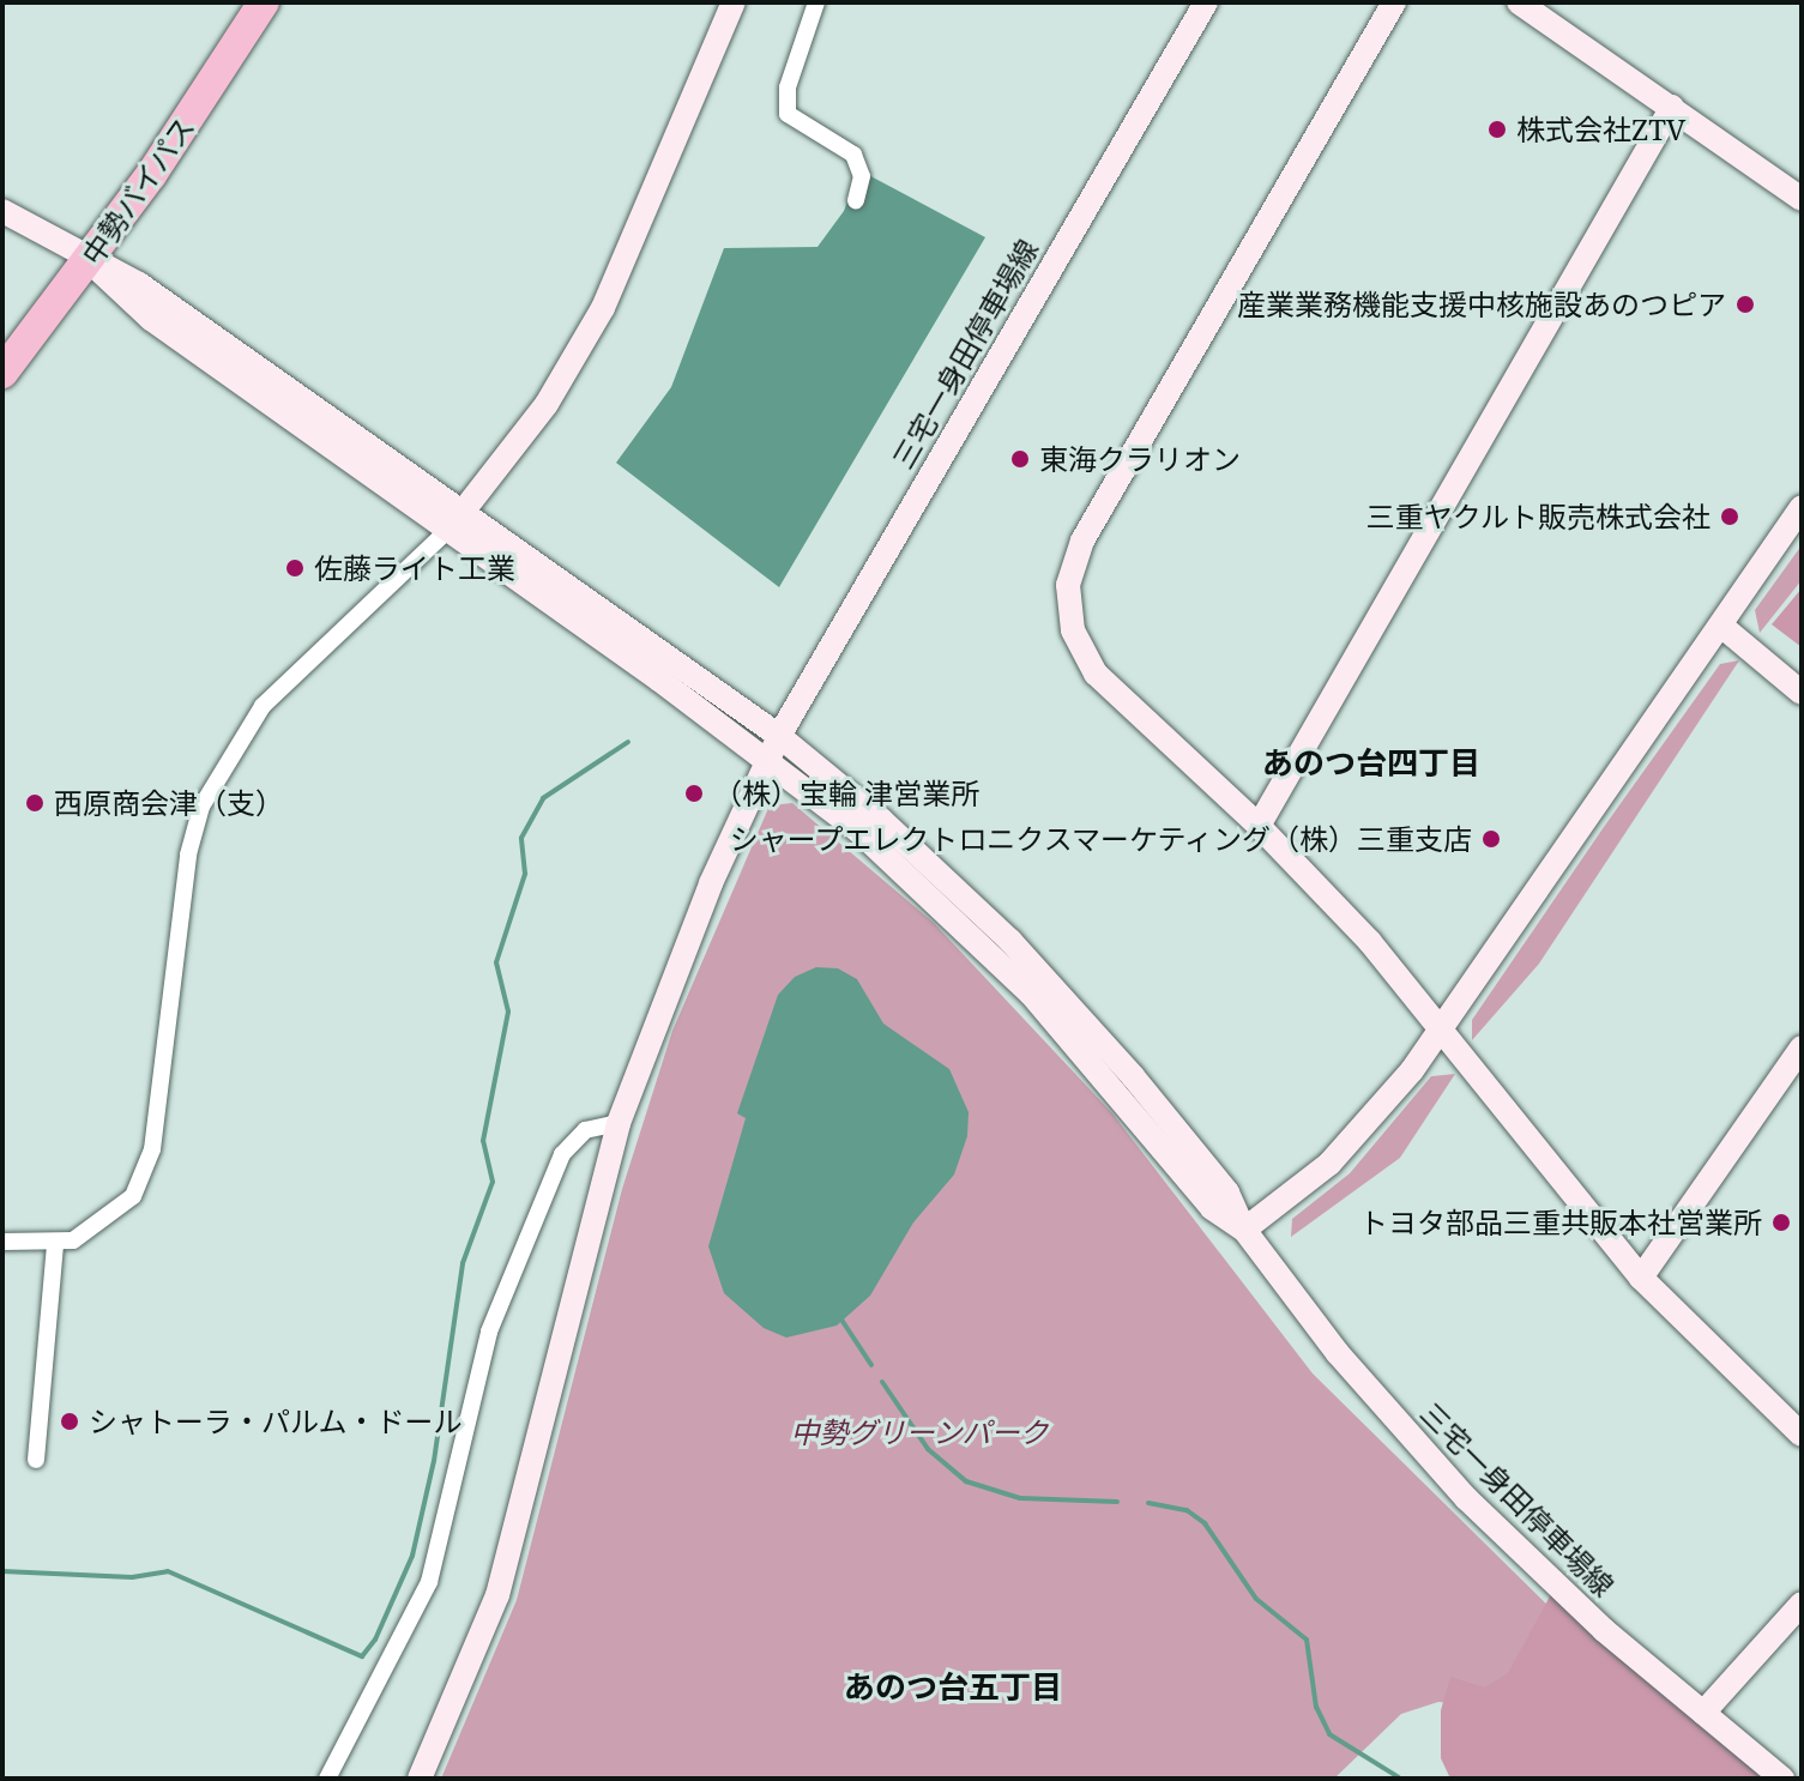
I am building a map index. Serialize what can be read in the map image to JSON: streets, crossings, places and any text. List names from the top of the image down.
{
  "streets": {
    "highway": ["中勢バイパス"],
    "street": ["三宅一身田停車場線"]
  },
  "districts": ["あのつ台四丁目", "あのつ台五丁目"],
  "parks": ["中勢グリーンパーク"],
  "places": [
    "株式会社ZTV",
    "産業業務機能支援中核施設あのつピア",
    "東海クラリオン",
    "三重ヤクルト販売株式会社",
    "佐藤ライト工業",
    "（株）宝輪 津営業所",
    "西原商会津（支）",
    "シャープエレクトロニクスマーケティング（株）三重支店",
    "トヨタ部品三重共販本社営業所",
    "シャトーラ・パルム・ドール"
  ]
}
